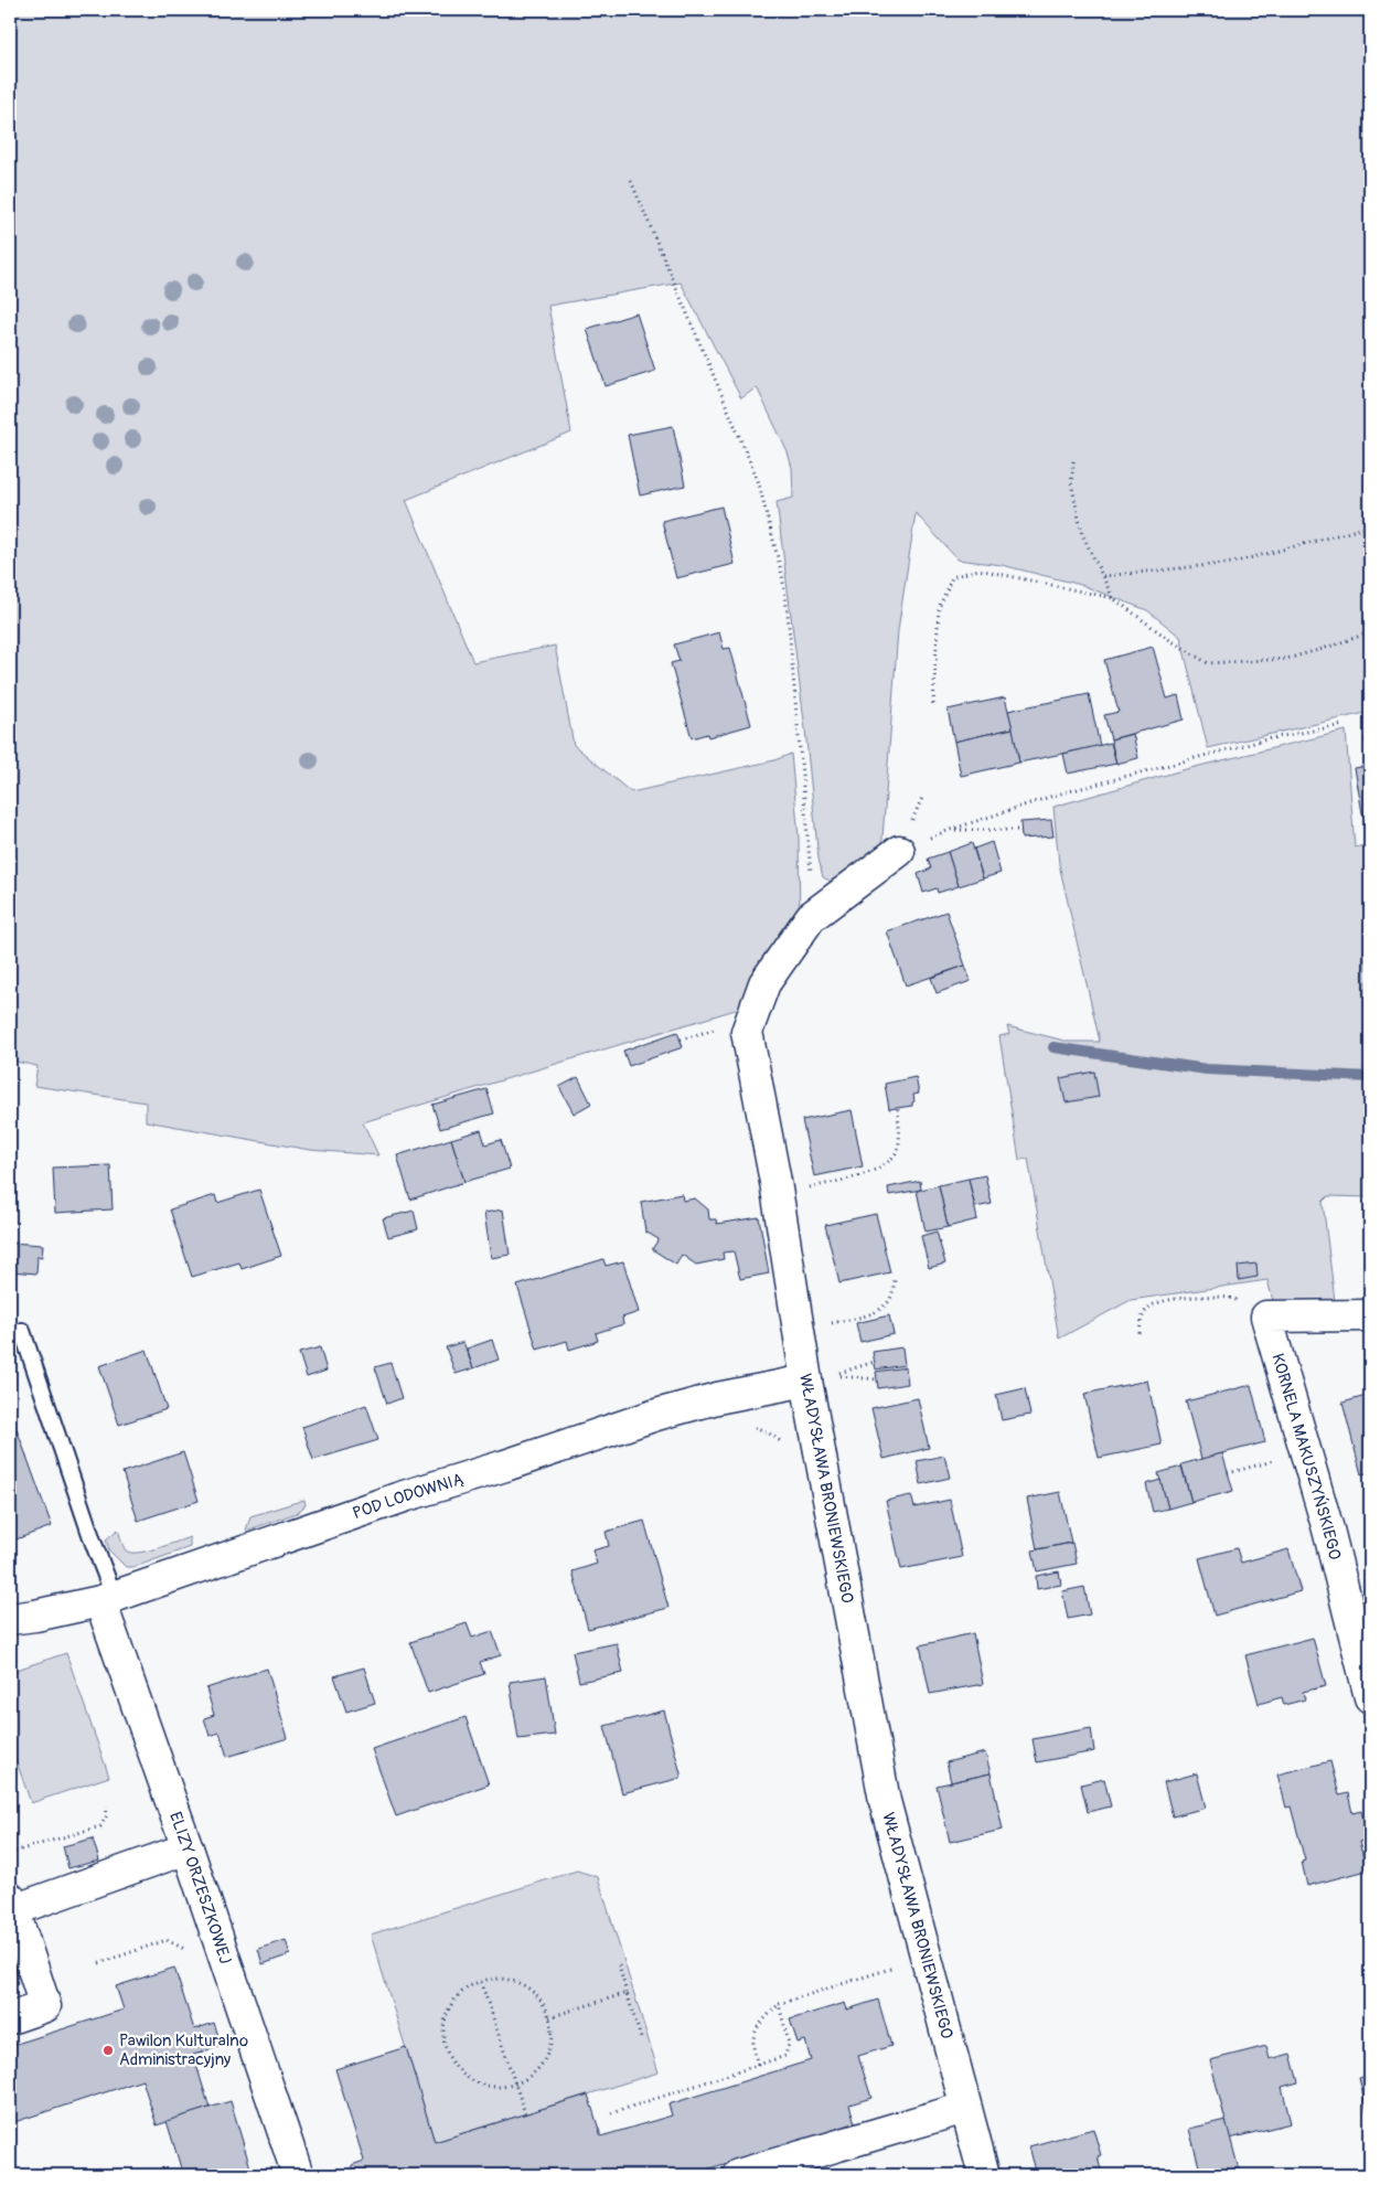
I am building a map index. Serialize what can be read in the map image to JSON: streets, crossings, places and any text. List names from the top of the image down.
{
  "streets": {
    "street": [
      "KORNELA MAKUSZYŃSKIEGO",
      "WŁADYSŁAWA BRONIEWSKIEGO",
      "POD LODOWNIĄ",
      "ELIZY ORZESZKOWEJ"
    ]
  },
  "crossings": [
    ["WŁADYSŁAWA BRONIEWSKIEGO", "POD LODOWNIĄ"],
    ["POD LODOWNIĄ", "ELIZY ORZESZKOWEJ"]
  ],
  "places": ["Pawilon Kulturalno Administracyjny"]
}
